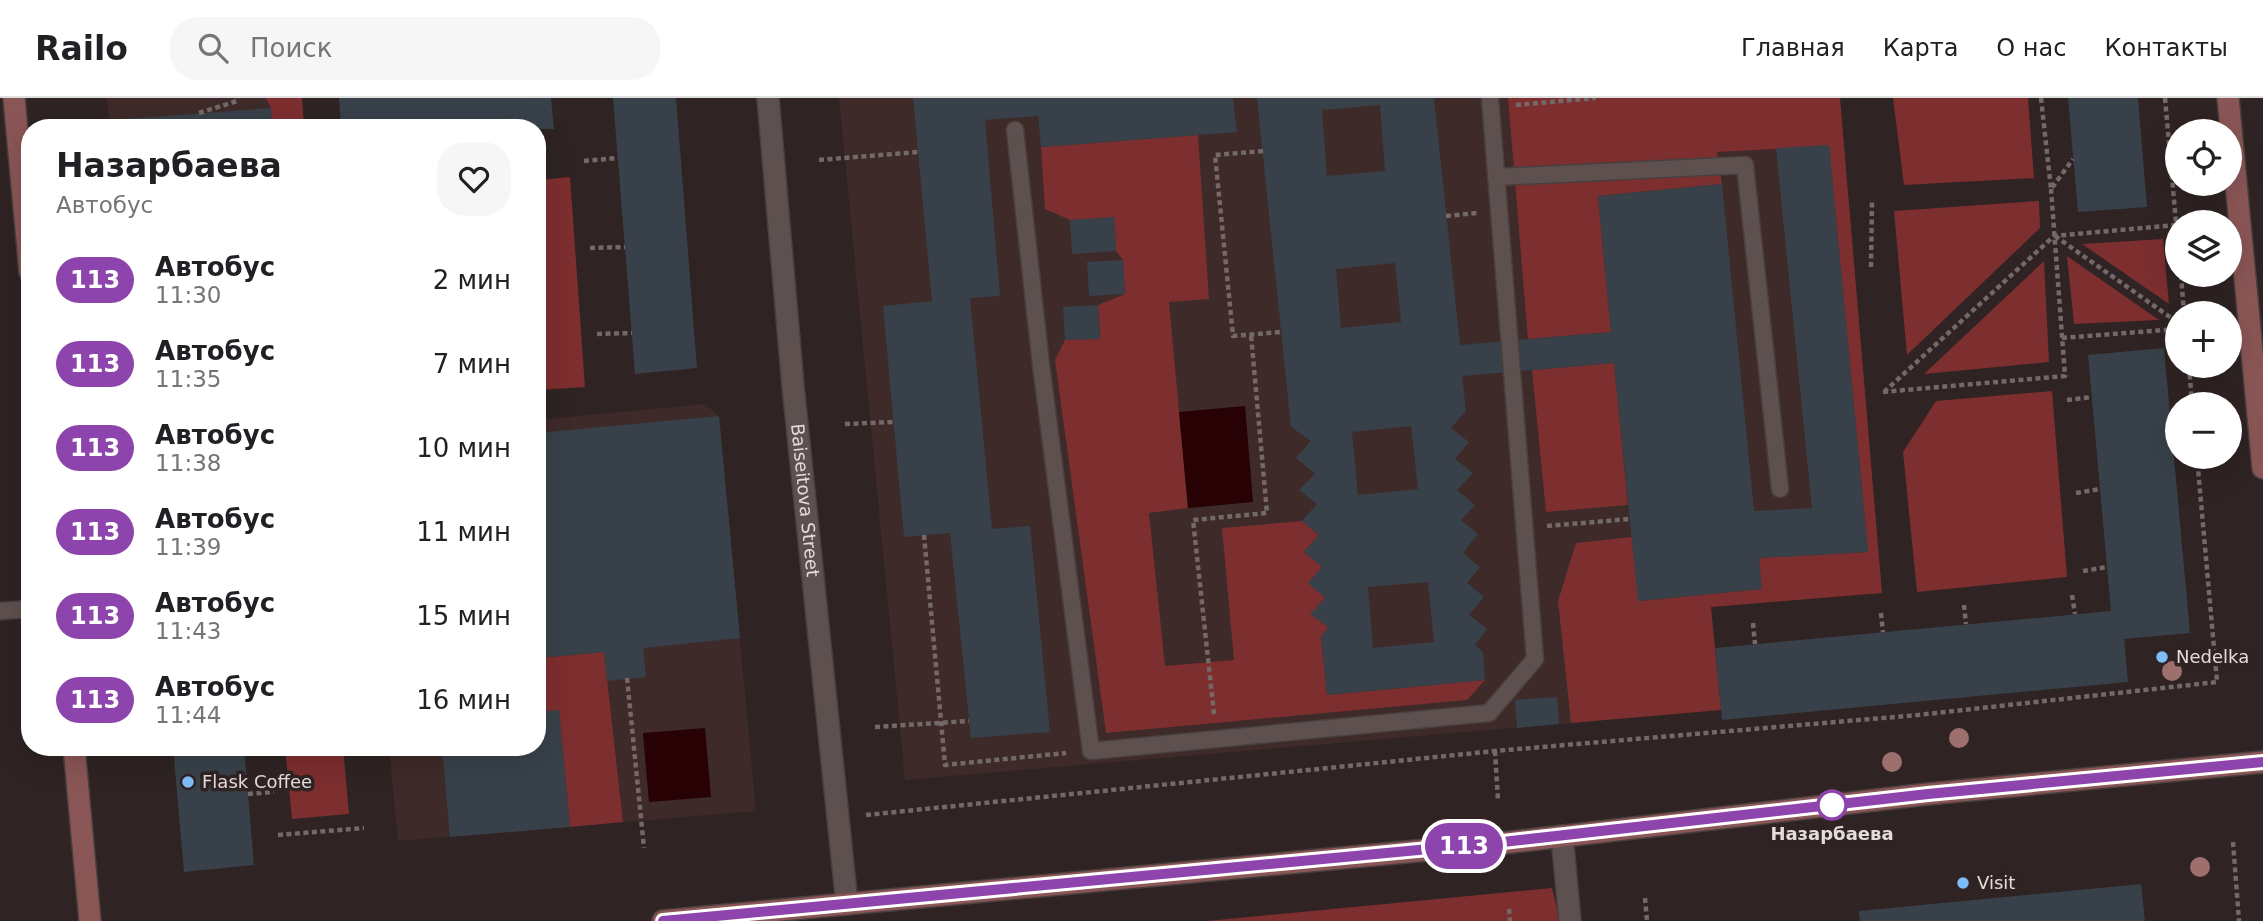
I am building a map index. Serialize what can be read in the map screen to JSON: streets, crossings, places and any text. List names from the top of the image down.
{
  "streets": {
    "street": ["Baiseitova Street"]
  },
  "places": [
    "Nedelka",
    "Flask Coffee",
    "Назарбаева",
    "Visit"
  ],
  "lines": ["bus line 113"],
  "page": {
    "header": "Railo",
    "search": "Поиск",
    "nav": [
      "Главная",
      "Карта",
      "О нас",
      "Контакты"
    ],
    "on_map": "113",
    "map_buttons": ["+", "−"],
    "heading": ["Назарбаева", "Автобус"],
    "list": [
      {
        "mark": "113",
        "name": "Автобус",
        "note": "11:30",
        "value": "2 мин"
      },
      {
        "mark": "113",
        "name": "Автобус",
        "note": "11:35",
        "value": "7 мин"
      },
      {
        "mark": "113",
        "name": "Автобус",
        "note": "11:38",
        "value": "10 мин"
      },
      {
        "mark": "113",
        "name": "Автобус",
        "note": "11:39",
        "value": "11 мин"
      },
      {
        "mark": "113",
        "name": "Автобус",
        "note": "11:43",
        "value": "15 мин"
      },
      {
        "mark": "113",
        "name": "Автобус",
        "note": "11:44",
        "value": "16 мин"
      }
    ]
  }
}
